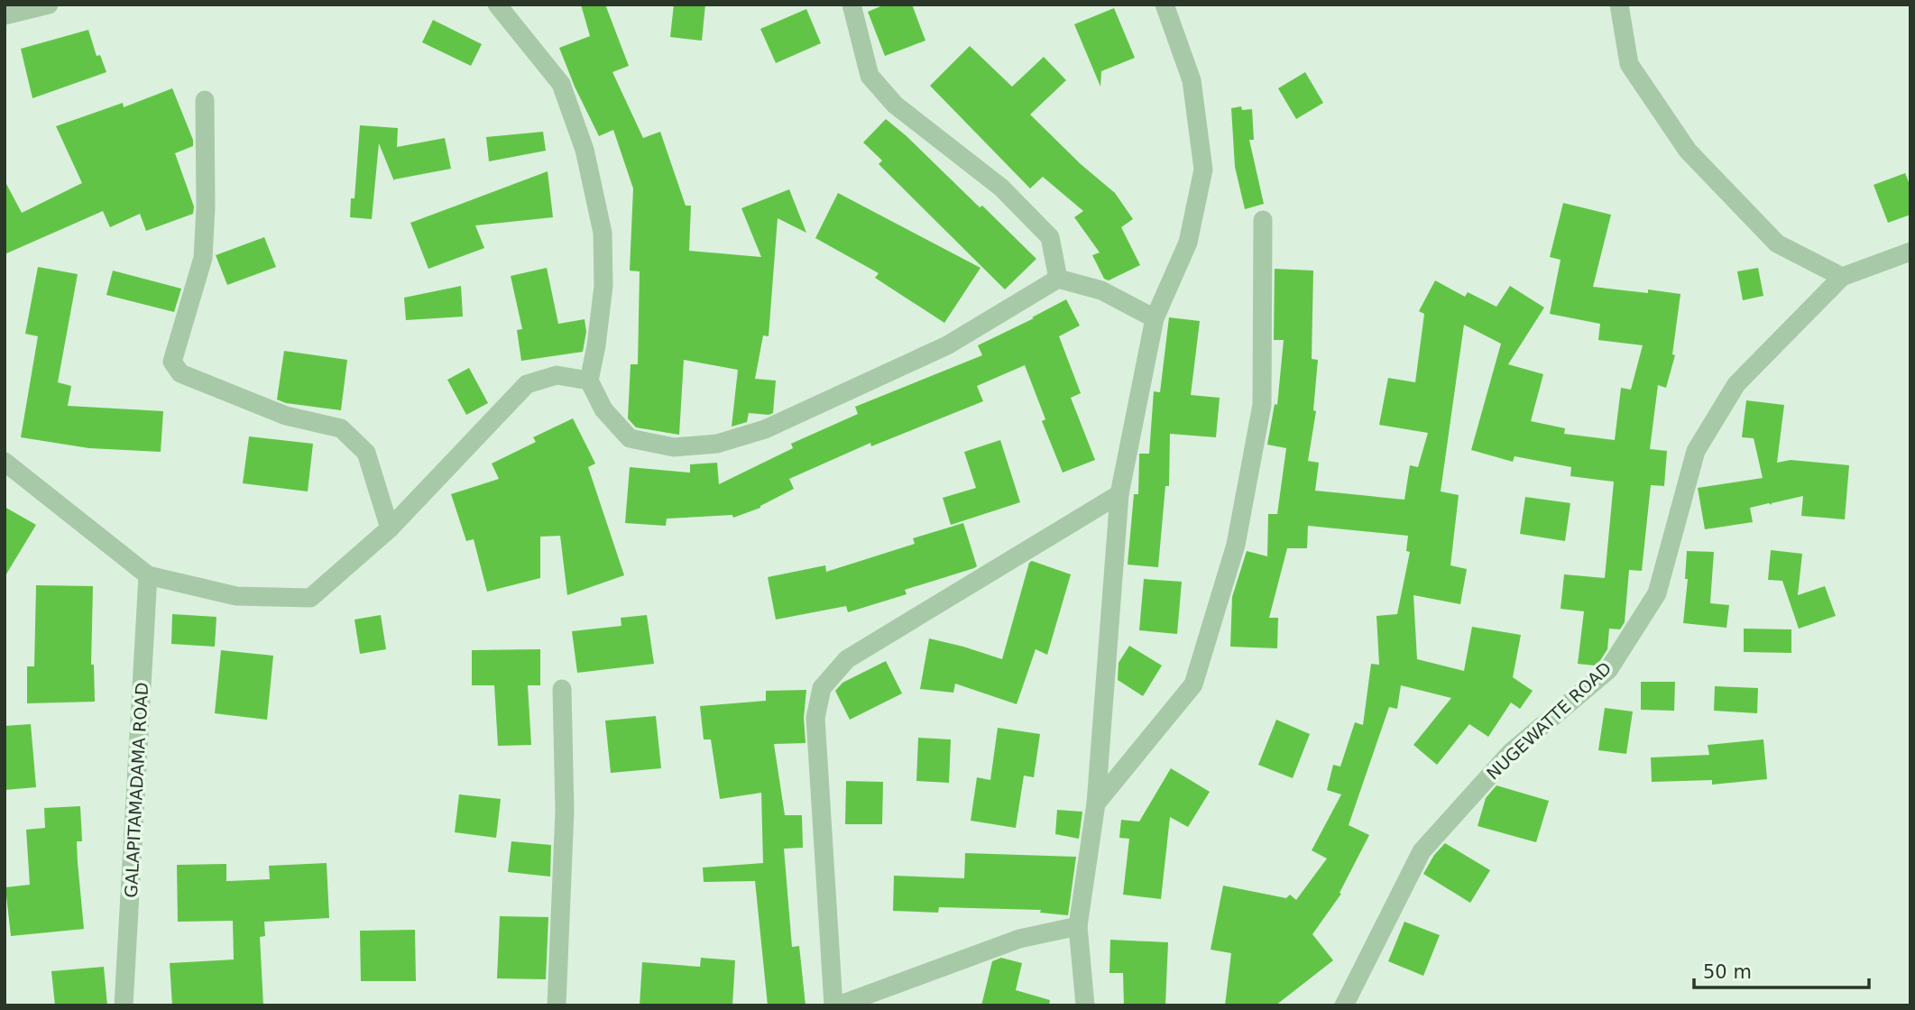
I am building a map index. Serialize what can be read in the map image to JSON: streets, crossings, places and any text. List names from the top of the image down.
{
  "streets": {
    "street": ["NUGEWATTE ROAD", "GALAPITAMADAMA ROAD"]
  },
  "scale_bar": "50 m"
}
